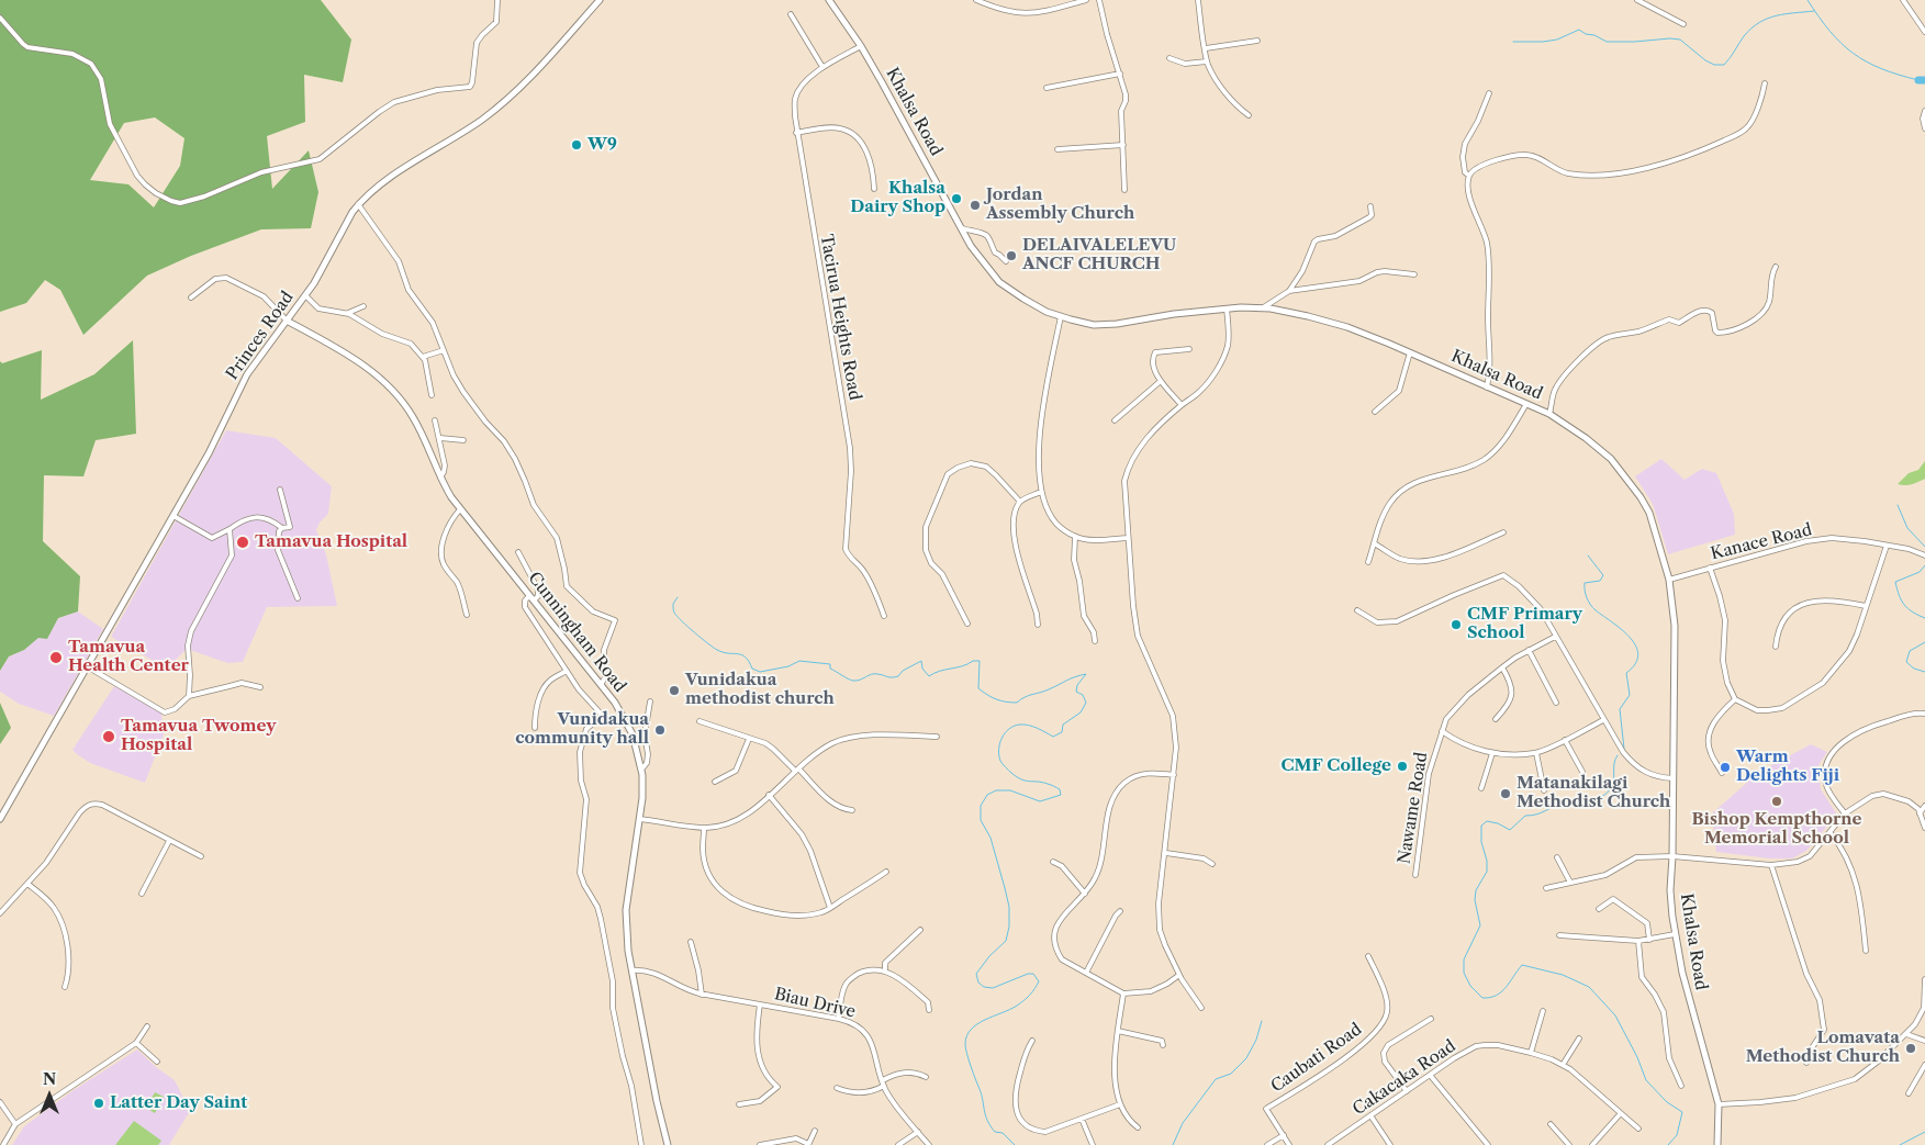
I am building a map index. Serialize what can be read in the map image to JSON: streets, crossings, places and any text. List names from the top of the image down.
{
  "streets": {
    "main road": ["Khalsa Road", "Princes Road", "Cunningham Road"],
    "street": [
      "Tacirua Heights Road",
      "Kanace Road",
      "Nawame Road",
      "Biau Drive",
      "Caubati Road",
      "Cakacaka Road"
    ]
  },
  "crossings": [
    ["Khalsa Road", "Tacirua Heights Road"],
    ["Khalsa Road", "Kanace Road"],
    ["Princes Road", "Cunningham Road"],
    ["Cunningham Road", "Biau Drive"]
  ],
  "places": [
    "W9",
    "Khalsa Dairy Shop",
    "Jordan Assembly Church",
    "DELAIVALELEVU ANCF CHURCH",
    "Tamavua Hospital",
    "CMF Primary School",
    "Tamavua Health Center",
    "Vunidakua methodist church",
    "Vunidakua community hall",
    "Tamavua Twomey Hospital",
    "CMF College",
    "Warm Delights Fiji",
    "Matanakilagi Methodist Church",
    "Bishop Kempthorne Memorial School",
    "Lomavata Methodist Church",
    "Latter Day Saint"
  ],
  "north": "top"
}
